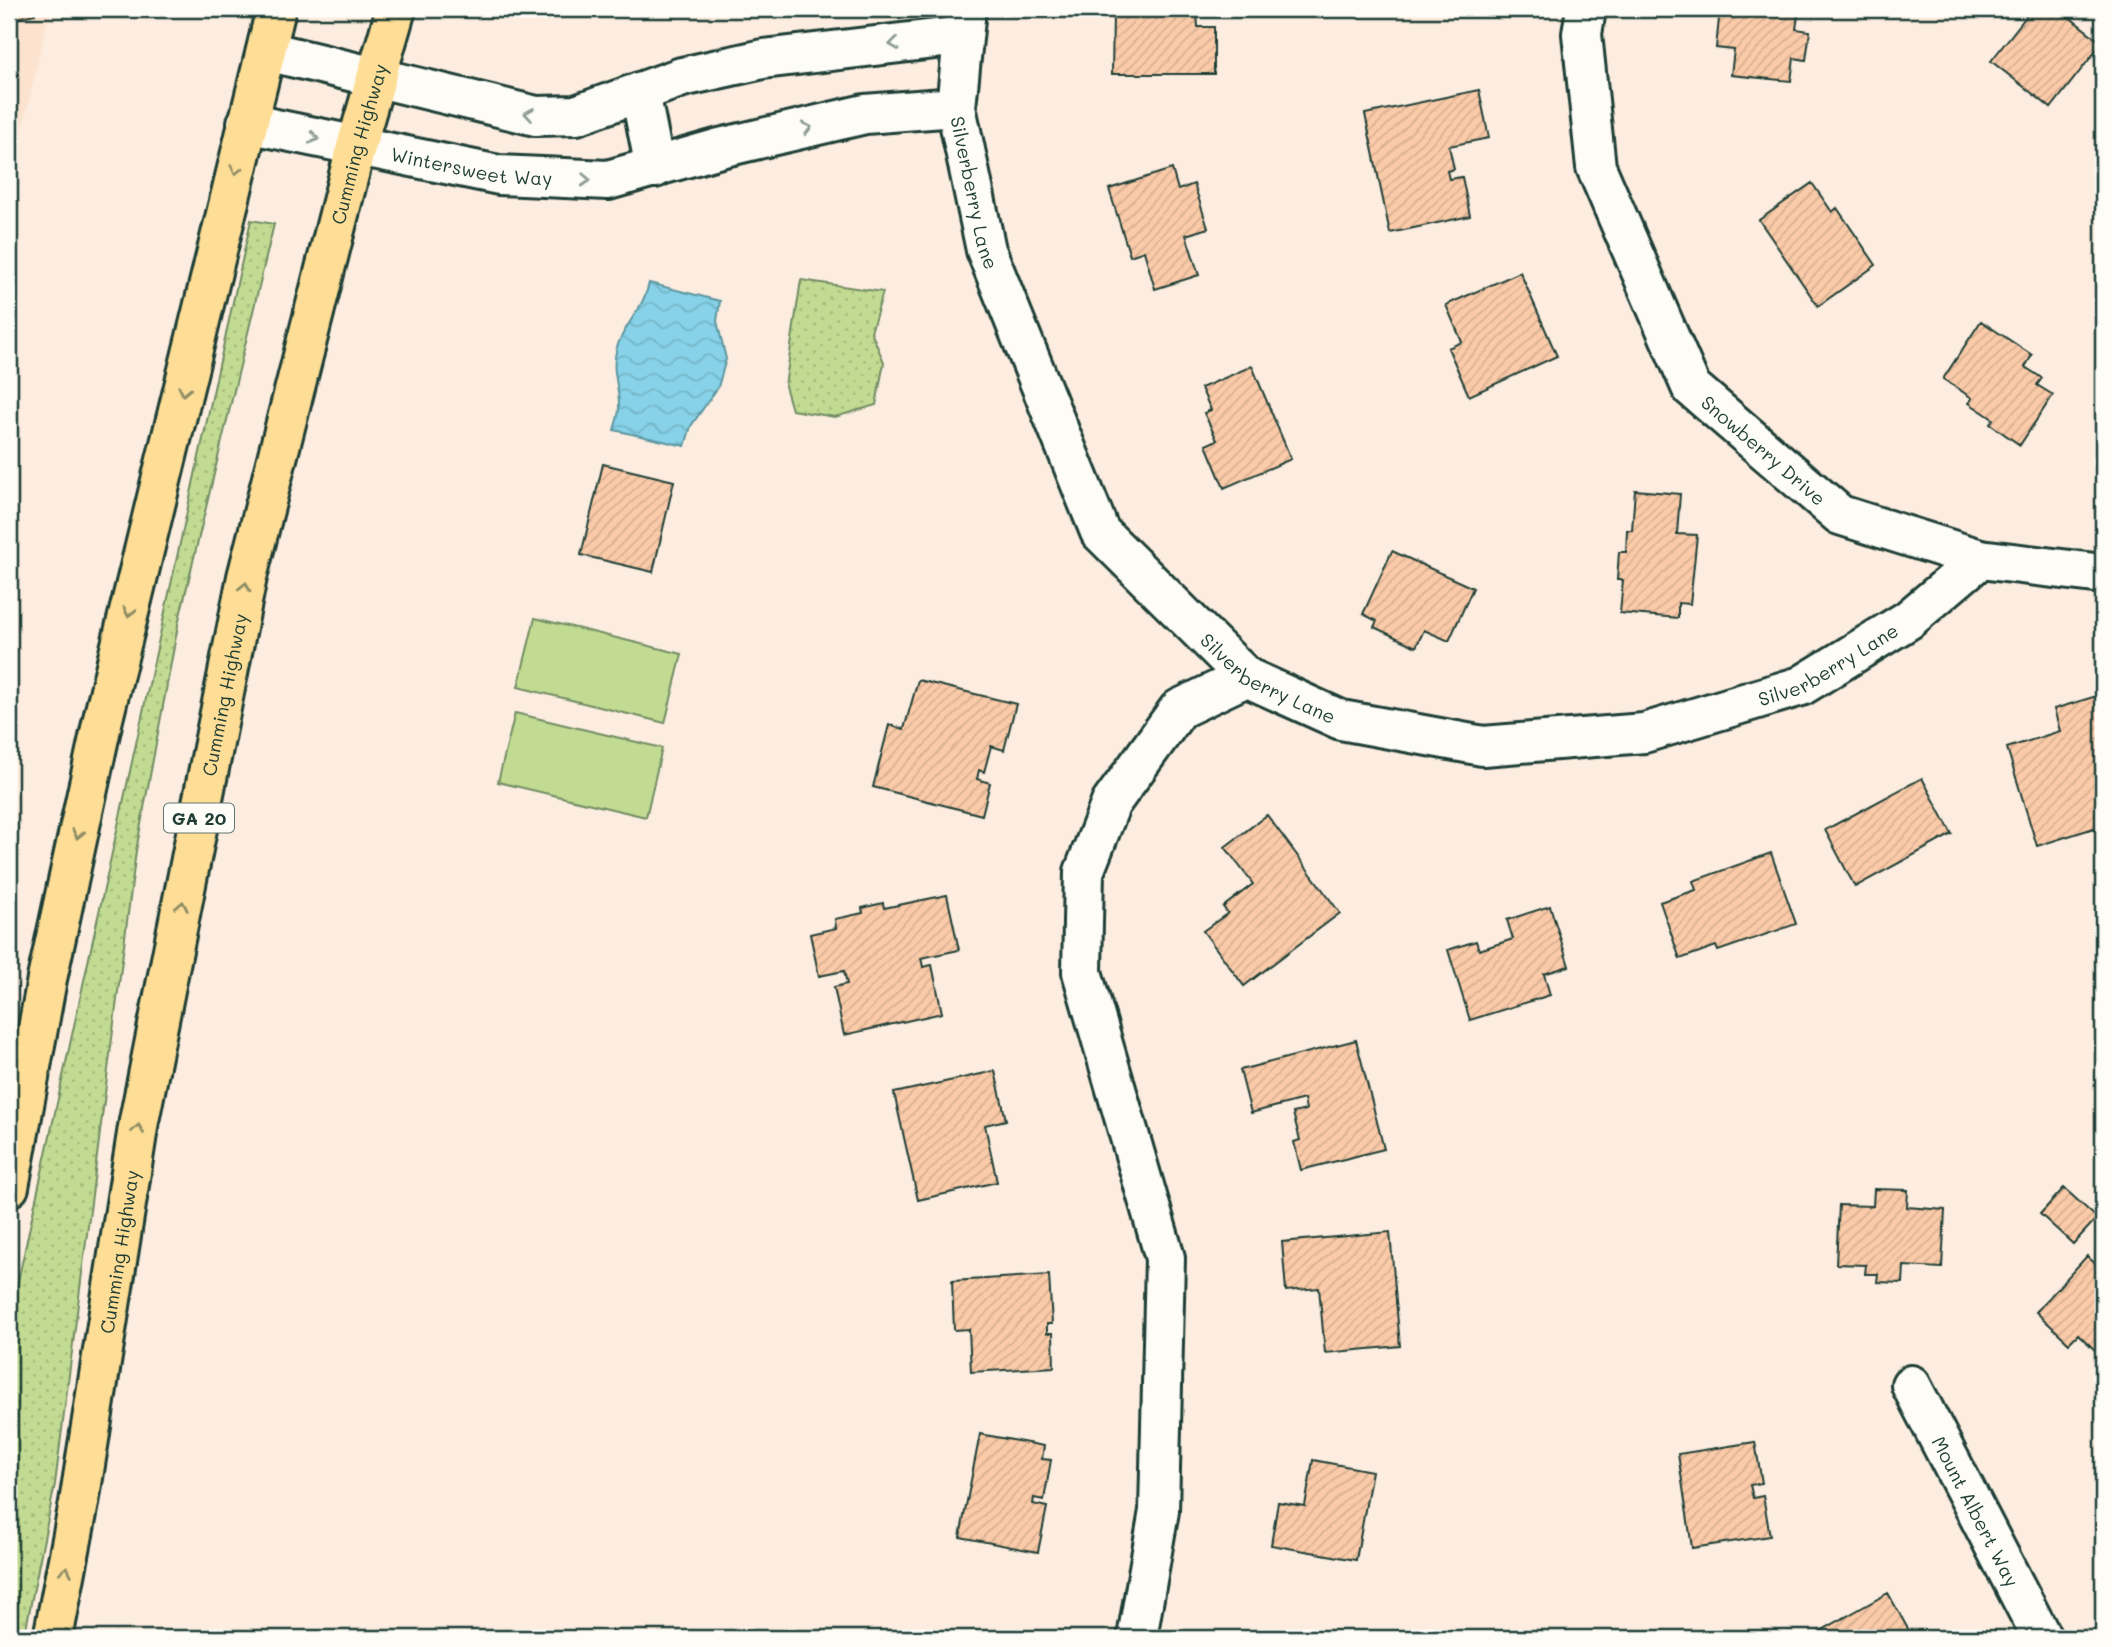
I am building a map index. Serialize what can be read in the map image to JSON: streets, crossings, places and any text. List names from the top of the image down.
{
  "streets": {
    "highway": ["Cumming Highway", "GA 20"],
    "street": [
      "Wintersweet Way",
      "Silverberry Lane",
      "Snowberry Drive",
      "Mount Albert Way"
    ]
  },
  "crossings": [
    ["Cumming Highway", "Wintersweet Way"],
    ["Wintersweet Way", "Silverberry Lane"],
    ["Silverberry Lane", "Snowberry Drive"]
  ]
}
